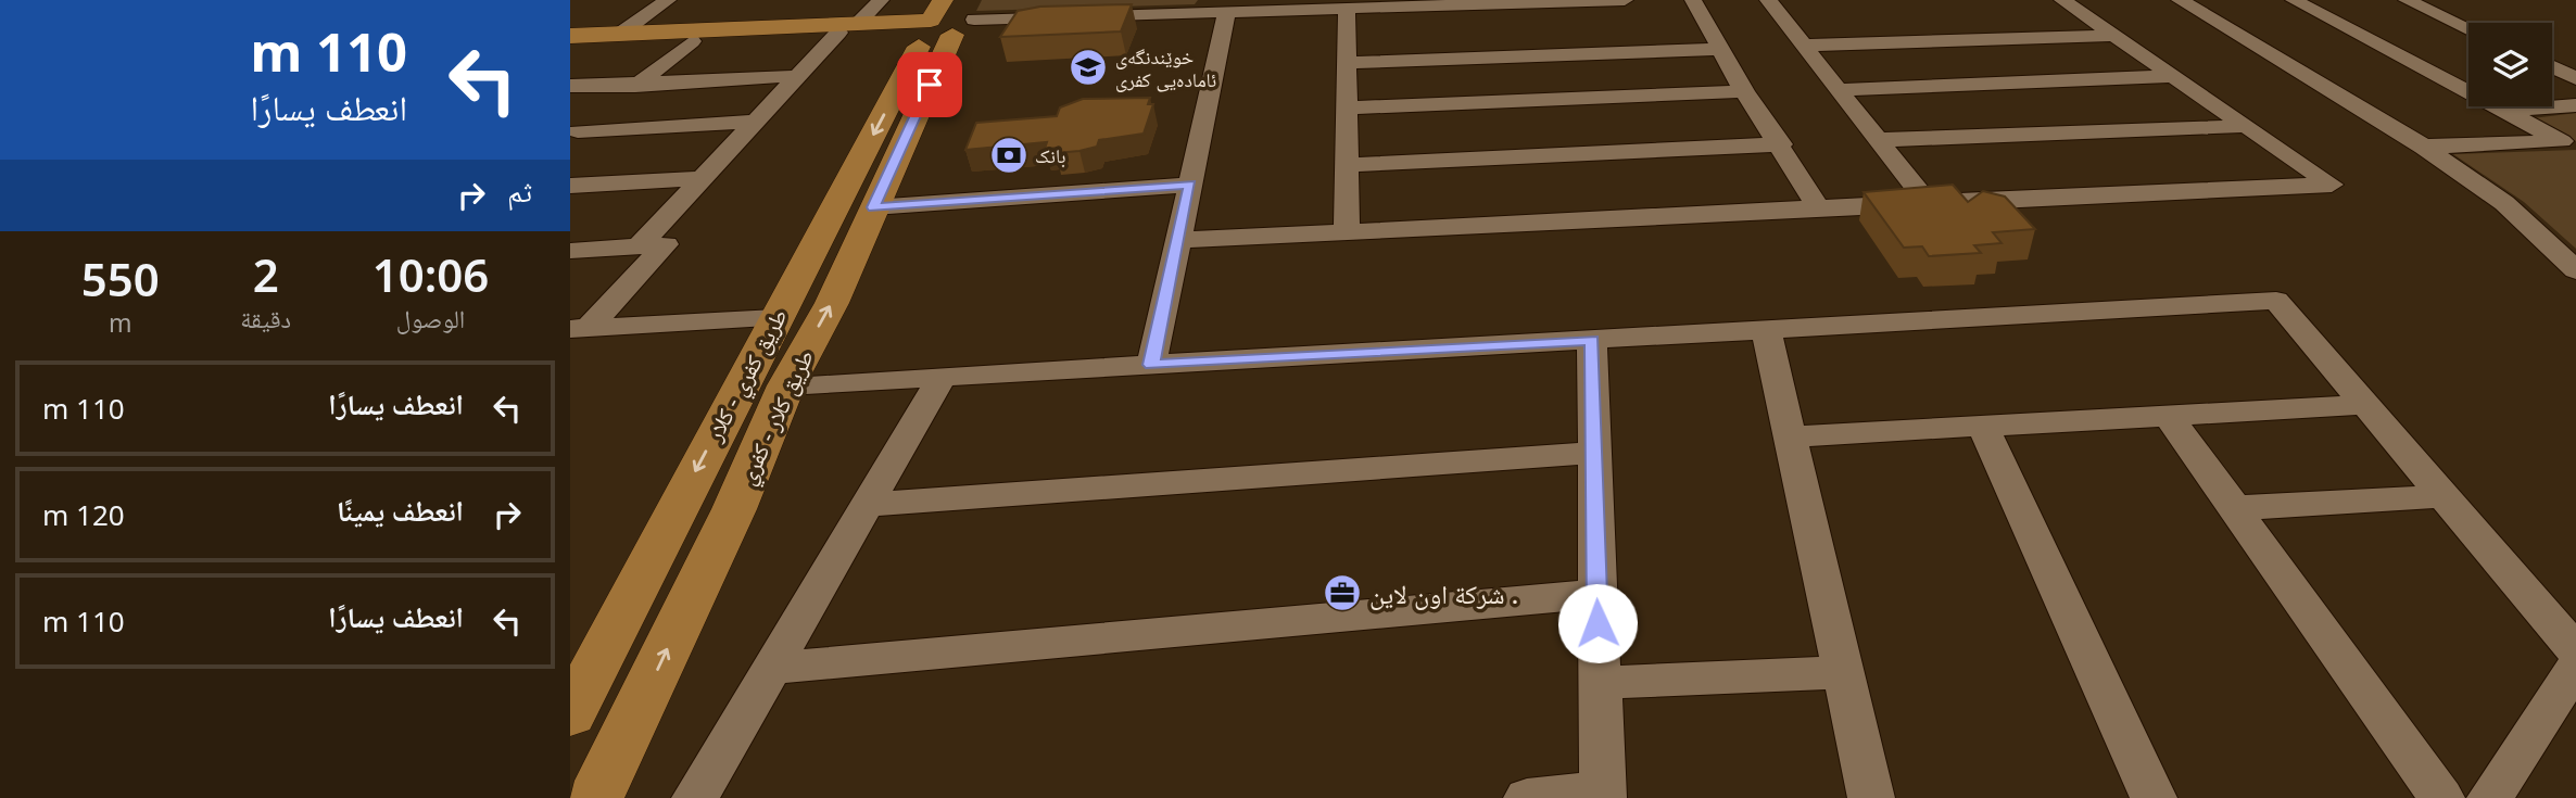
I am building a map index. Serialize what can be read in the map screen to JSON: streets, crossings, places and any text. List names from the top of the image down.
{
  "streets": {
    "main road": ["طريق كفري - كلار", "طريق كلار - كفري"]
  },
  "crossings": [
    ["طريق كفري - كلار", "طريق كلار - كفري"]
  ],
  "one_way": ["طريق كفري - كلار", "طريق كلار - كفري"],
  "places": {
    "school or university": ["خوێندنگەی ئامادەیی کفری"],
    "bank": ["بانک"],
    "office": ["شركة اون لاين ."]
  },
  "page": {
    "turn": ["110 m", "انعطف يسارًا"],
    "then": "ثم",
    "eta": [
      "10:06",
      "الوصول",
      "2",
      "دقيقة",
      "550",
      "m"
    ],
    "list": [
      {
        "name": "انعطف يسارًا",
        "value": "110 m"
      },
      {
        "name": "انعطف يمينًا",
        "value": "120 m"
      },
      {
        "name": "انعطف يسارًا",
        "value": "110 m"
      }
    ]
  }
}
